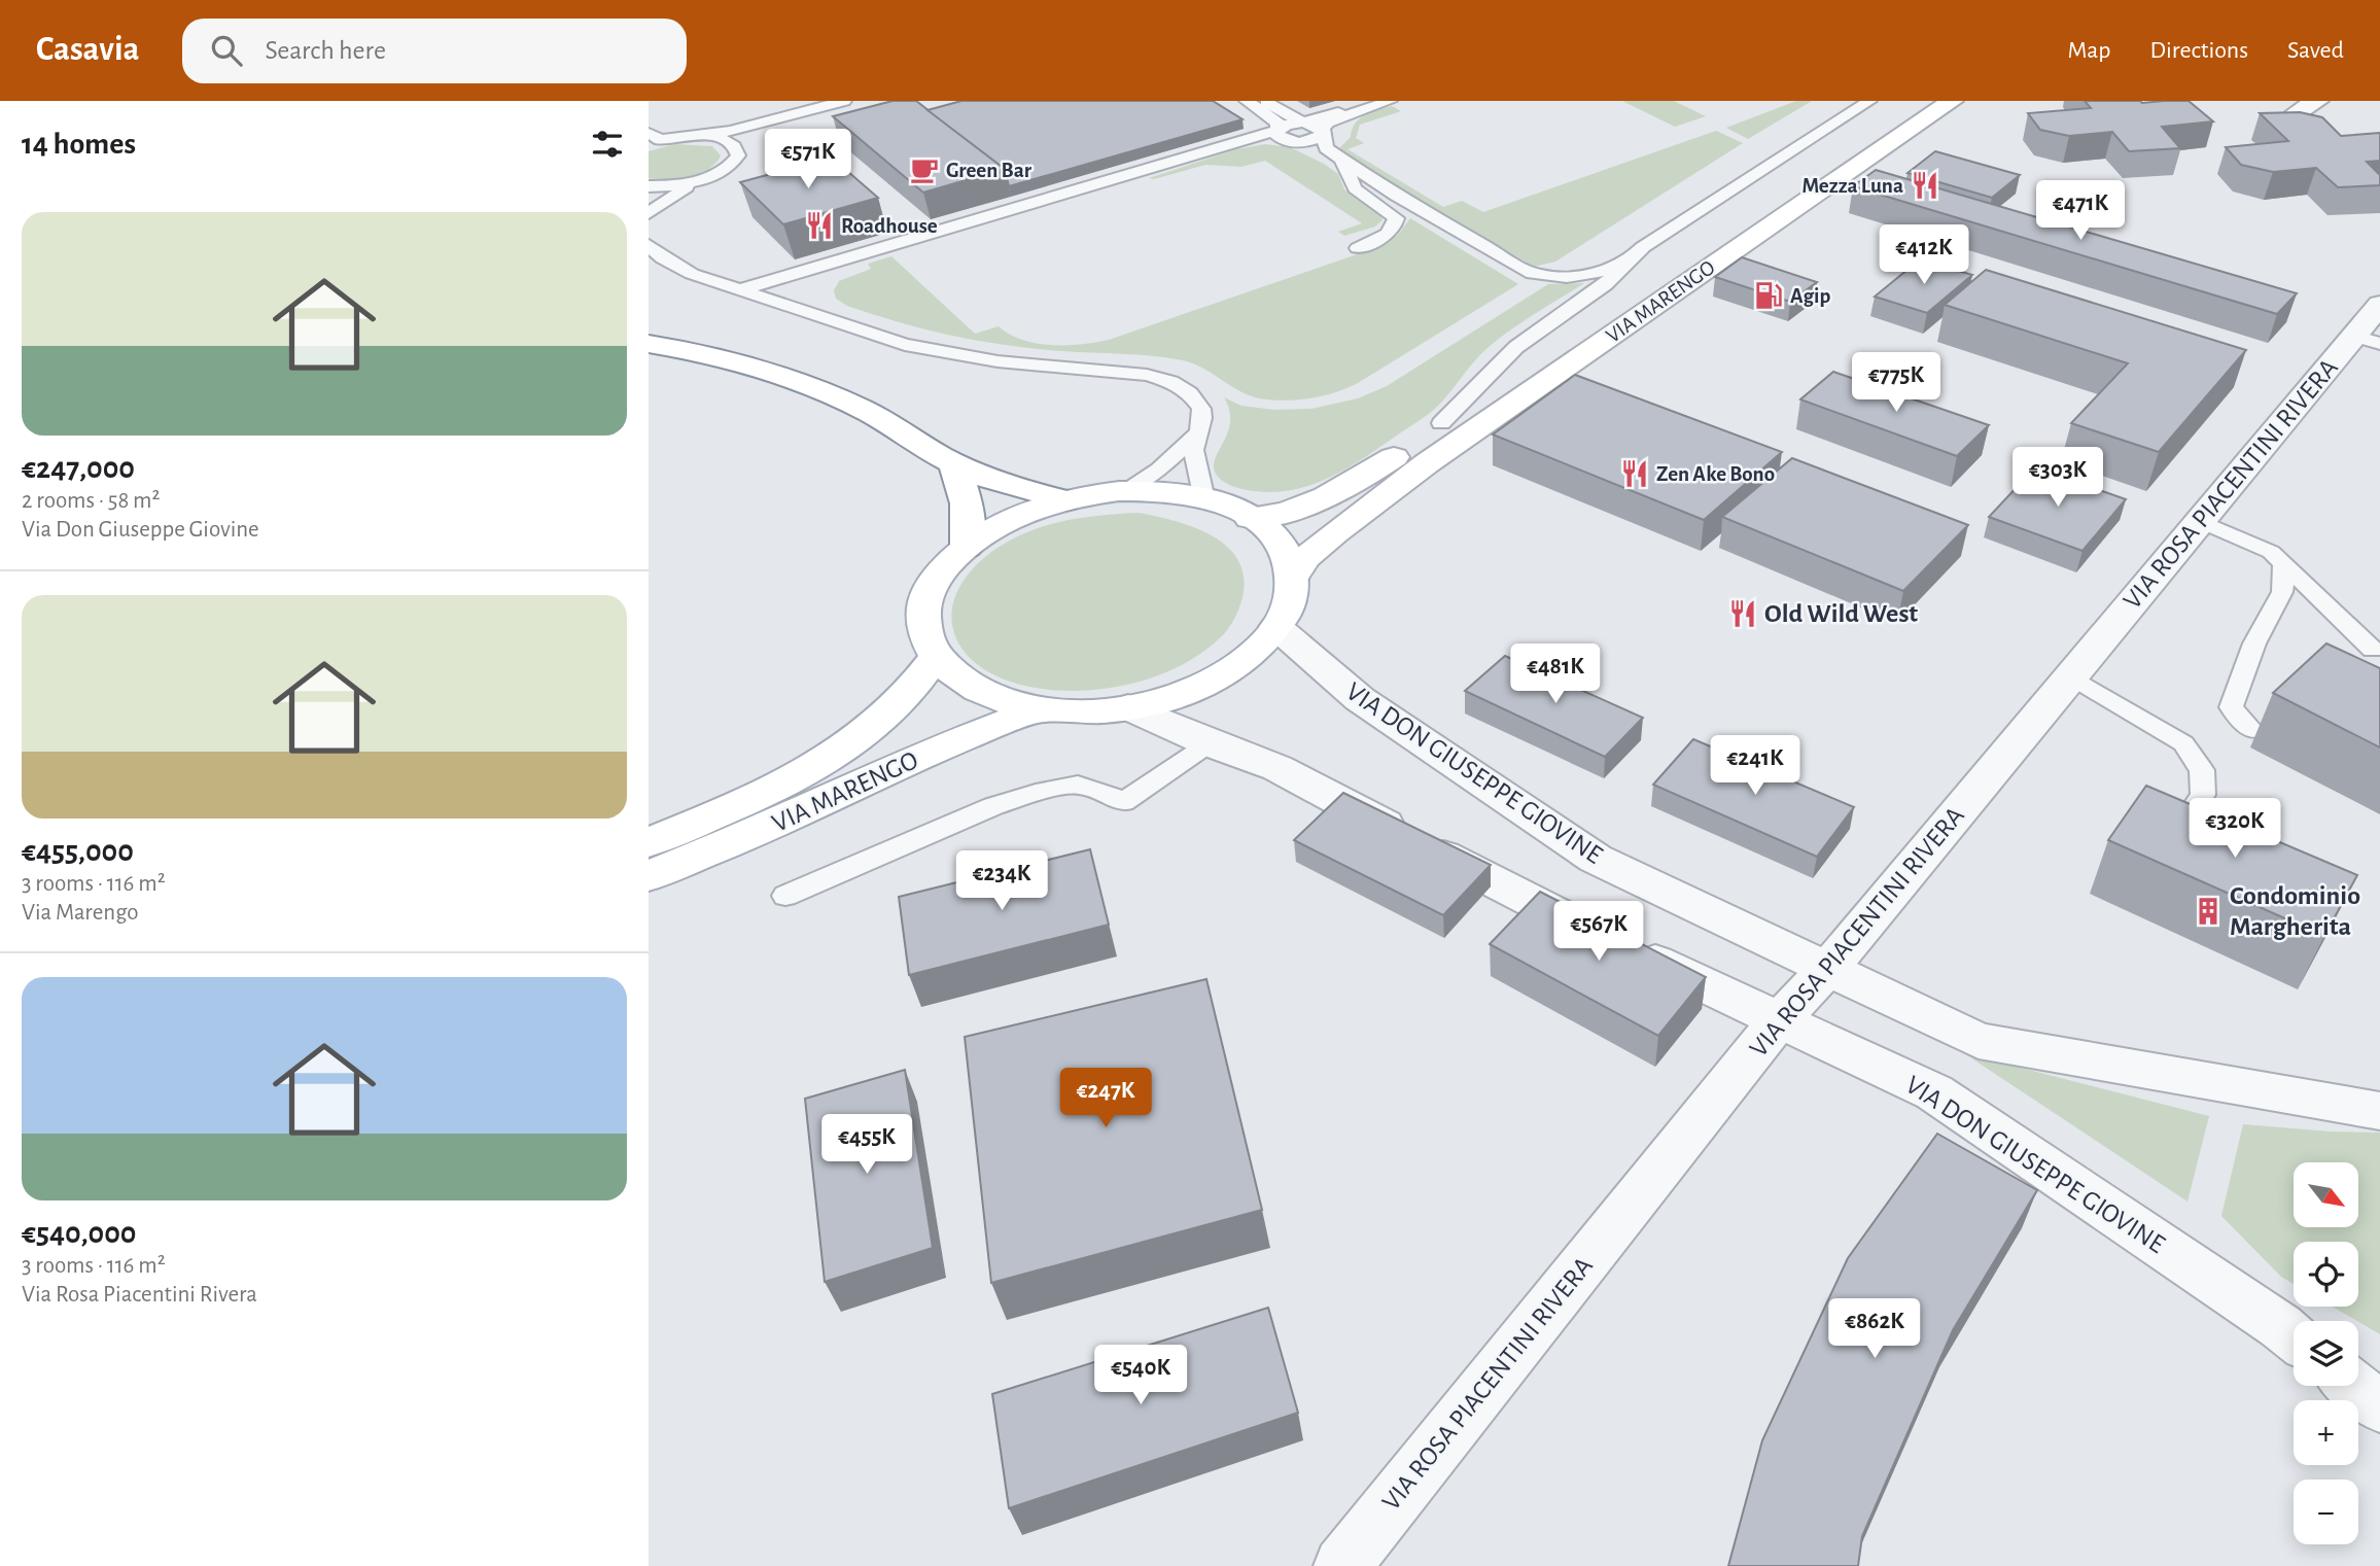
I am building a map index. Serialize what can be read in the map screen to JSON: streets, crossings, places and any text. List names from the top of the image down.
{
  "streets": {
    "main road": ["VIA MARENGO"],
    "street": ["VIA ROSA PIACENTINI RIVERA", "VIA DON GIUSEPPE GIOVINE"]
  },
  "crossings": [
    ["VIA ROSA PIACENTINI RIVERA", "VIA DON GIUSEPPE GIOVINE"]
  ],
  "places": {
    "cafe": ["Green Bar"],
    "restaurant": [
      "Mezza Luna",
      "Roadhouse",
      "Zen Ake Bono",
      "Old Wild West"
    ],
    "fuel station": ["Agip"],
    "building": ["Condominio Margherita"]
  },
  "north": "bottom right",
  "page": {
    "header": "Casavia",
    "search": "Search here",
    "nav": ["Map", "Directions", "Saved"],
    "heading": "14 homes",
    "price": [
      "€571K",
      "€471K",
      "€412K",
      "€775K",
      "€303K",
      "€481K",
      "€241K",
      "€320K",
      "€234K",
      "€567K",
      "€247K",
      "€455K",
      "€862K",
      "€540K"
    ],
    "list": [
      {
        "name": "€247,000",
        "note": "2 rooms · 58 m² · Via Don Giuseppe Giovine"
      },
      {
        "name": "€455,000",
        "note": "3 rooms · 116 m² · Via Marengo"
      },
      {
        "name": "€540,000",
        "note": "3 rooms · 116 m² · Via Rosa Piacentini Rivera"
      }
    ],
    "map_buttons": ["+", "−"]
  }
}
